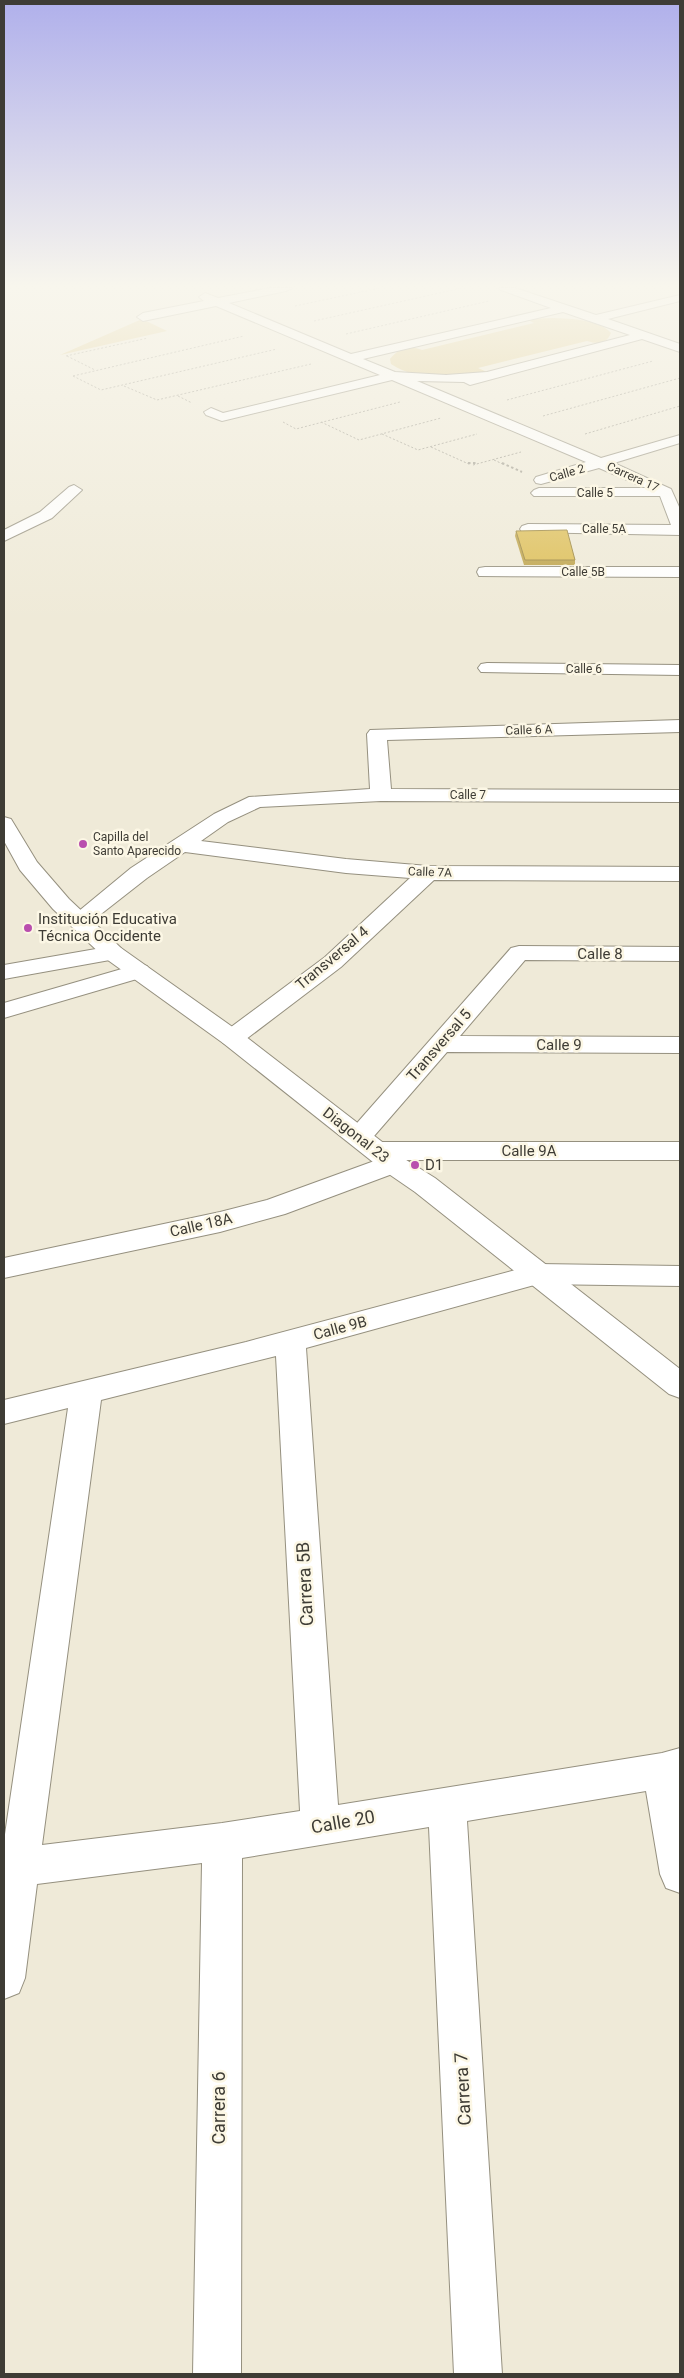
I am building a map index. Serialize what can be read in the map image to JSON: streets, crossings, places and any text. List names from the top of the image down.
{
  "streets": {
    "street": [
      "Calle 2",
      "Carrera 17",
      "Calle 5",
      "Calle 5A",
      "Calle 5B",
      "Calle 6",
      "Calle 6 A",
      "Calle 7",
      "Calle 7A",
      "Calle 8",
      "Transversal 4",
      "Transversal 5",
      "Calle 9",
      "Diagonal 23",
      "Calle 9A",
      "Calle 18A",
      "Calle 9B",
      "Carrera 5B",
      "Calle 20",
      "Carrera 7",
      "Carrera 6"
    ]
  },
  "crossings": [
    ["Calle 2", "Carrera 17"],
    ["Calle 2", "Calle 5"],
    ["Carrera 17", "Calle 5"],
    ["Carrera 17", "Calle 5A"],
    ["Calle 6 A", "Calle 7"],
    ["Calle 7", "Calle 7A"],
    ["Calle 7A", "Transversal 4"],
    ["Calle 8", "Transversal 5"],
    ["Transversal 4", "Diagonal 23"],
    ["Transversal 5", "Calle 9"],
    ["Transversal 5", "Diagonal 23"],
    ["Transversal 5", "Calle 9A"],
    ["Transversal 5", "Calle 18A"],
    ["Diagonal 23", "Calle 9A"],
    ["Diagonal 23", "Calle 18A"],
    ["Diagonal 23", "Calle 9B"],
    ["Calle 9A", "Calle 18A"],
    ["Calle 9B", "Carrera 5B"],
    ["Carrera 5B", "Calle 20"],
    ["Calle 20", "Carrera 7"],
    ["Calle 20", "Carrera 6"]
  ],
  "places": ["Capilla del Santo Aparecido", "Institución Educativa Técnica Occidente", "D1"]
}
